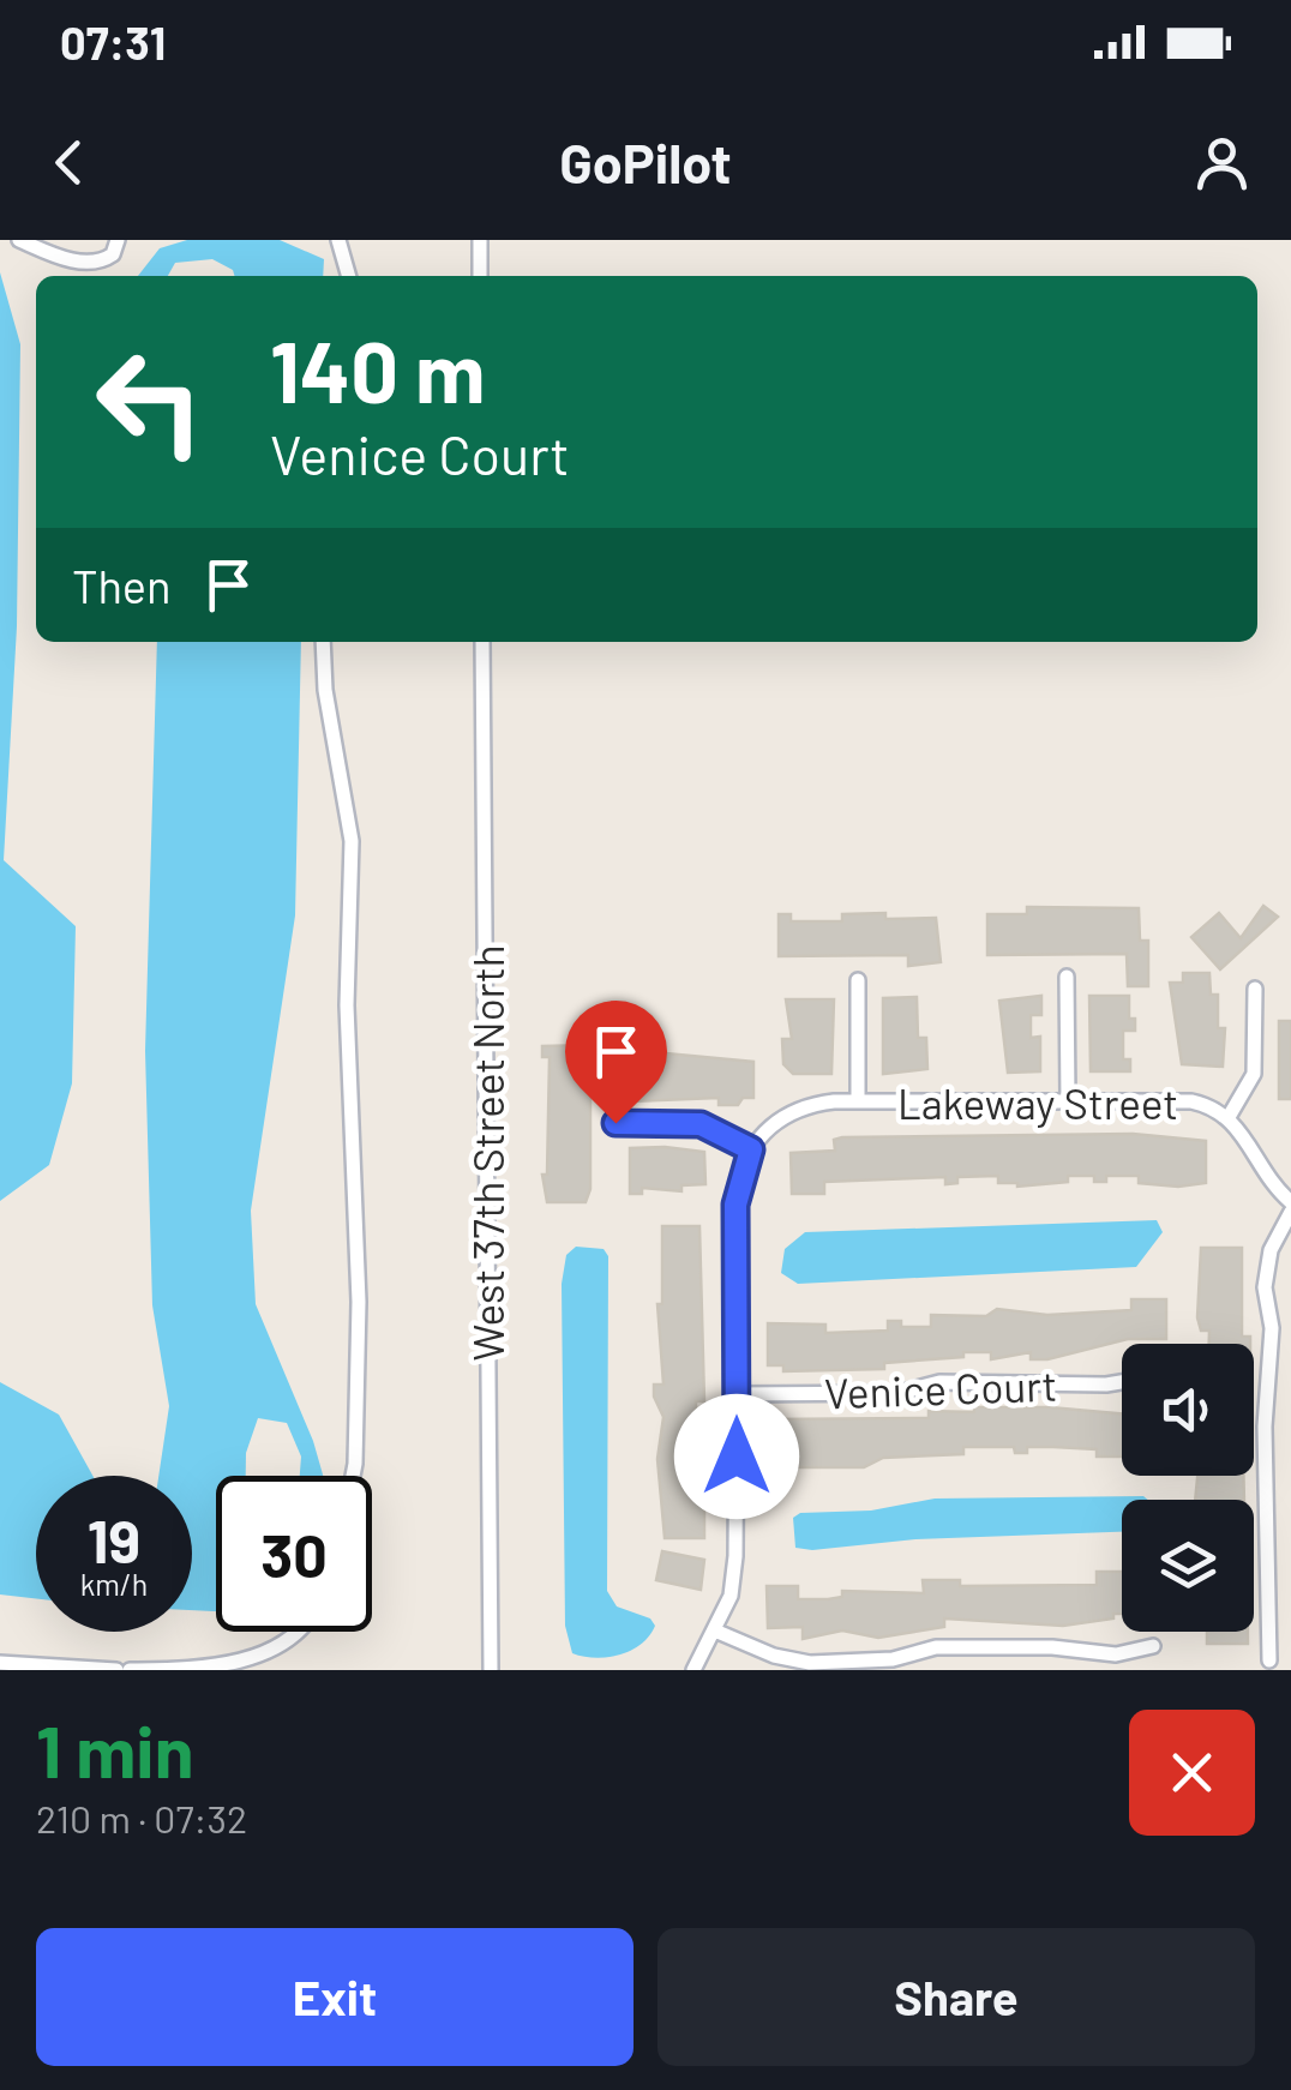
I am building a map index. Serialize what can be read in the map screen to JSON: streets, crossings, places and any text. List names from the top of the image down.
{
  "streets": {
    "street": ["Lakeway Street", "West 37th Street North", "Venice Court"]
  },
  "page": {
    "status": "07:31",
    "header": "GoPilot",
    "turn": ["140 m", "Venice Court"],
    "then": "Then",
    "speed": "19 km/h",
    "limit": "30",
    "heading": ["1 min", "210 m · 07:32"],
    "buttons": ["Exit", "Share"]
  }
}
